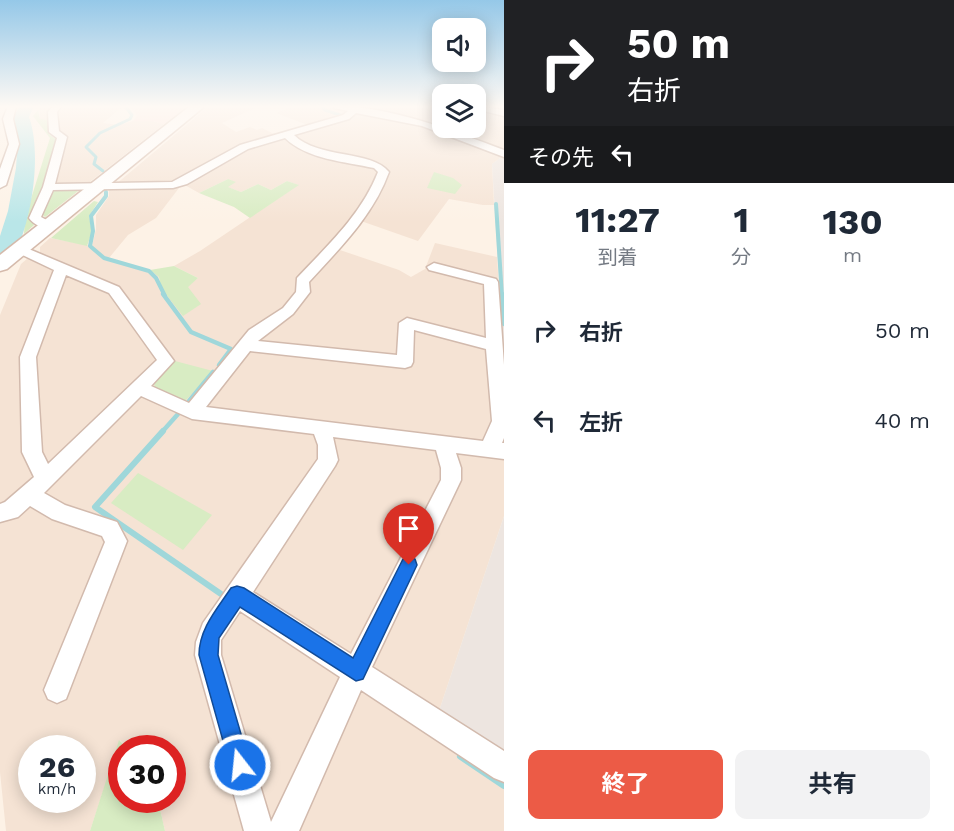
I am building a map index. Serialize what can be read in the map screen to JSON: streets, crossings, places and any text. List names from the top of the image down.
{
  "page": {
    "turn": ["50 m", "右折"],
    "then": "その先",
    "eta": [
      "11:27",
      "到着",
      "1",
      "分",
      "130",
      "m"
    ],
    "list": [
      {
        "name": "右折",
        "value": "50 m"
      },
      {
        "name": "左折",
        "value": "40 m"
      }
    ],
    "speed": "26 km/h",
    "limit": "30",
    "buttons": ["終了", "共有"]
  }
}
